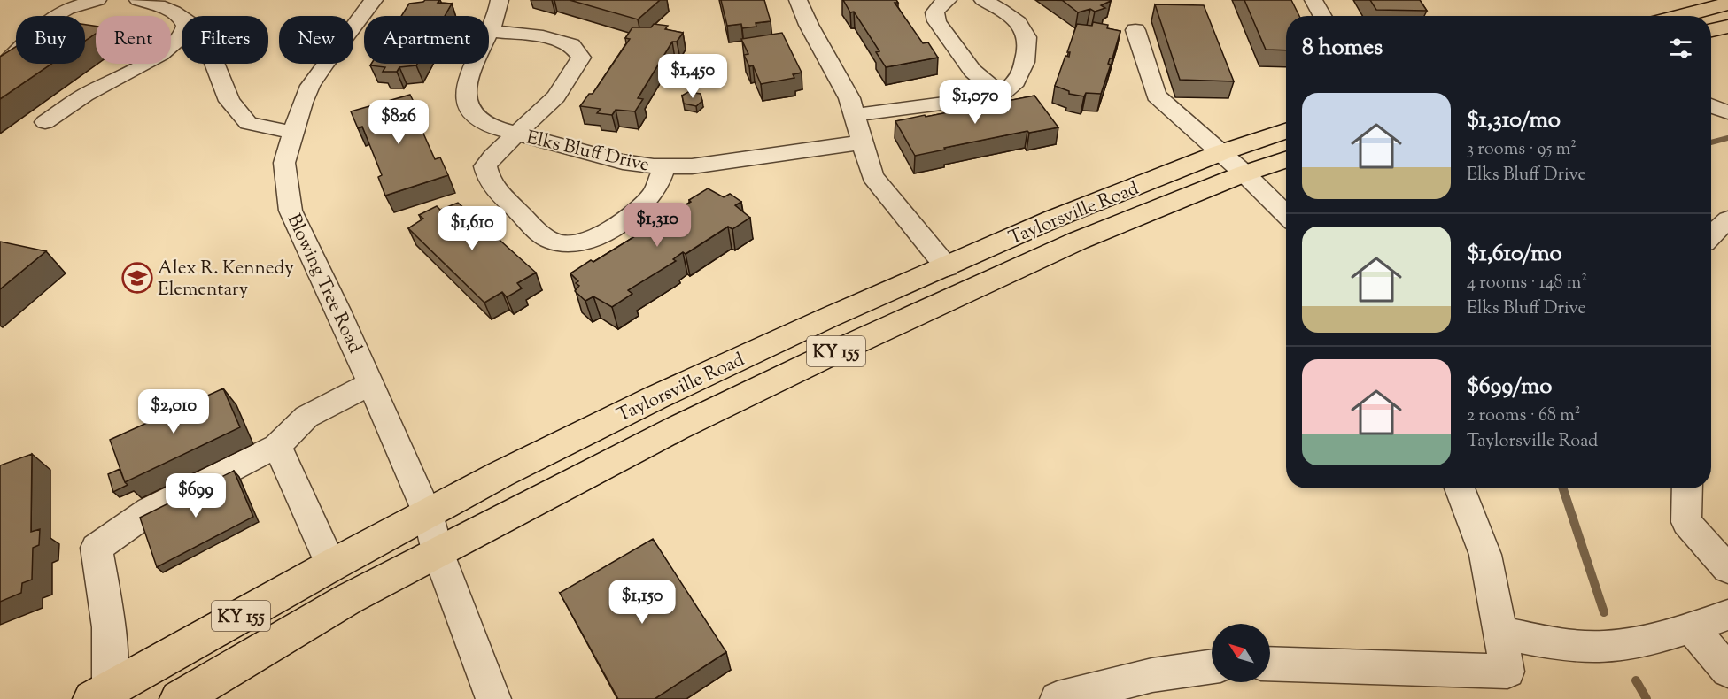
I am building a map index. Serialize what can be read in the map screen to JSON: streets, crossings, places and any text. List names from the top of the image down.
{
  "streets": {
    "main road": ["Taylorsville Road", "KY 155"],
    "street": ["Elks Bluff Drive", "Blowing Tree Road"]
  },
  "crossings": [
    ["Taylorsville Road", "Blowing Tree Road"]
  ],
  "places": {
    "school or university": ["Alex R. Kennedy Elementary"]
  },
  "north": "top left",
  "page": {
    "chip": [
      "Buy",
      "Rent",
      "Filters",
      "New",
      "Apartment"
    ],
    "heading": "8 homes",
    "price": [
      "$1,450",
      "$1,070",
      "$826",
      "$1,310",
      "$1,610",
      "$2,010",
      "$699",
      "$1,150"
    ],
    "list": [
      {
        "name": "$1,310/mo",
        "note": "3 rooms · 95 m² · Elks Bluff Drive"
      },
      {
        "name": "$1,610/mo",
        "note": "4 rooms · 148 m² · Elks Bluff Drive"
      },
      {
        "name": "$699/mo",
        "note": "2 rooms · 68 m² · Taylorsville Road"
      }
    ]
  }
}
